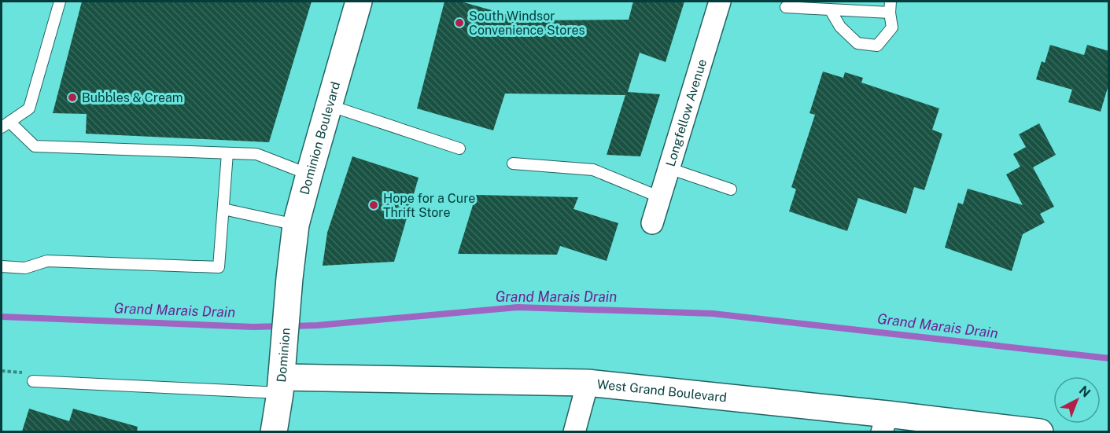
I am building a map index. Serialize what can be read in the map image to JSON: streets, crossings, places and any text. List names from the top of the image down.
{
  "streets": {
    "street": [
      "Longfellow Avenue",
      "Dominion Boulevard",
      "Dominion",
      "West Grand Boulevard"
    ]
  },
  "crossings": [
    ["Dominion Boulevard", "Dominion"],
    ["Dominion", "West Grand Boulevard"]
  ],
  "water": ["Grand Marais Drain"],
  "places": ["South Windsor Convenience Stores", "Bubbles & Cream", "Hope for a Cure Thrift Store"],
  "north": "top right"
}
